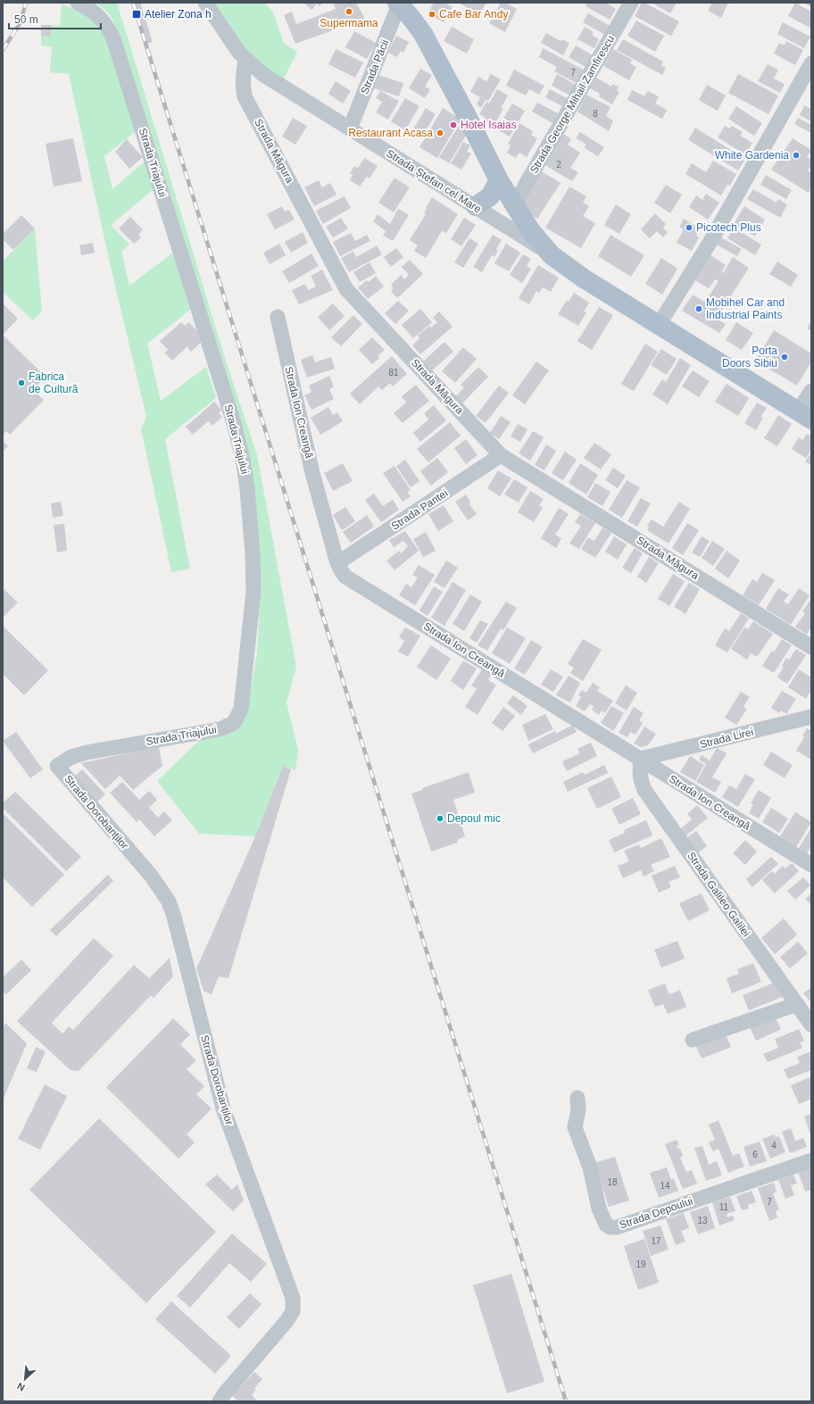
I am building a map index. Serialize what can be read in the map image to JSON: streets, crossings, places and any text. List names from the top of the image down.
{
  "streets": {
    "main road": ["Strada Ștefan cel Mare"],
    "street": [
      "Strada Păcii",
      "Strada George Mihail Zamfirescu",
      "Strada Măgura",
      "Strada Triajului",
      "Strada Ion Creangă",
      "Strada Pantei",
      "Strada Lirei",
      "Strada Dorobanților",
      "Strada Galileo Galilei",
      "Strada Depoului"
    ]
  },
  "crossings": [
    ["Strada Păcii", "Strada Ștefan cel Mare"],
    ["Strada George Mihail Zamfirescu", "Strada Ștefan cel Mare"],
    ["Strada Măgura", "Strada Ștefan cel Mare"],
    ["Strada Măgura", "Strada Pantei"],
    ["Strada Triajului", "Strada Dorobanților"],
    ["Strada Ion Creangă", "Strada Pantei"],
    ["Strada Ion Creangă", "Strada Lirei"],
    ["Strada Ion Creangă", "Strada Galileo Galilei"],
    ["Strada Lirei", "Strada Galileo Galilei"]
  ],
  "places": {
    "other": [
      "Supermama",
      "Cafe Bar Andy",
      "Hotel Isaias",
      "Restaurant Acasa",
      "White Gardenia",
      "Picotech Plus",
      "Mobihel Car and Industrial Paints",
      "Porta Doors Sibiu",
      "Fabrica de Cultură",
      "Depoul mic"
    ],
    "transit": ["Atelier Zona h"]
  },
  "house_numbers": [
    "7",
    "8",
    "2",
    "81",
    "4",
    "6",
    "18",
    "14",
    "7",
    "11",
    "13",
    "17",
    "19"
  ],
  "scale_bar": "50 m",
  "north": "bottom left"
}
